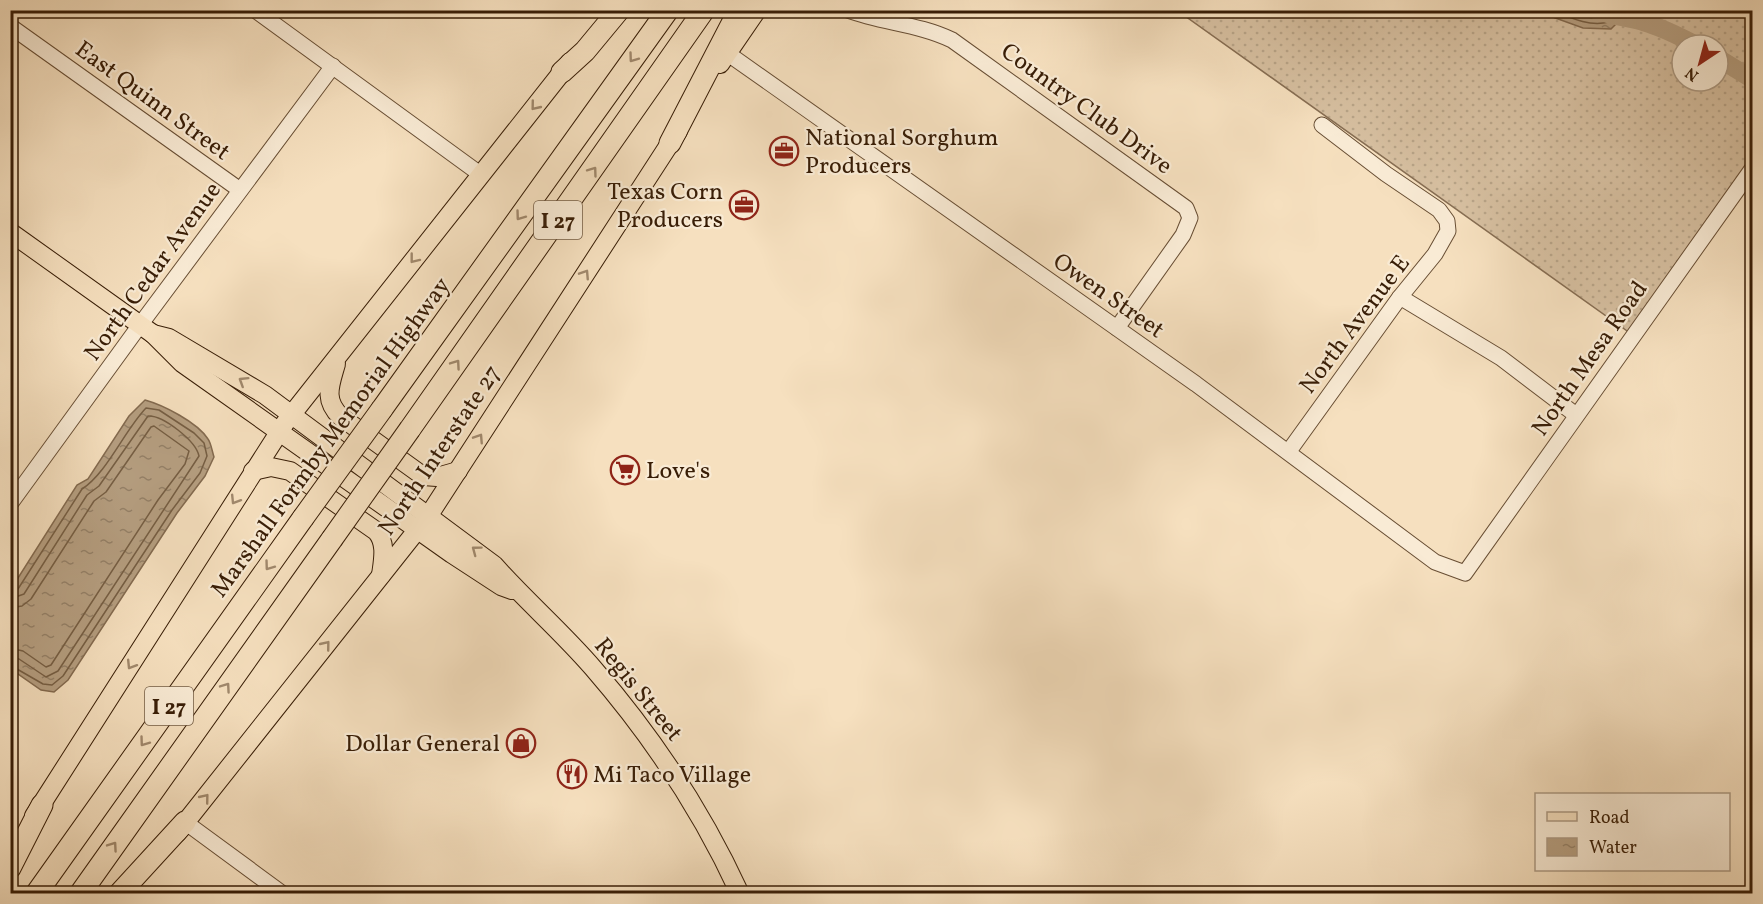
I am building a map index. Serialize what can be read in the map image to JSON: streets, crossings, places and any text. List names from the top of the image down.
{
  "streets": {
    "highway": ["I 27", "Marshall Formby Memorial Highway"],
    "main road": ["North Interstate 27", "Regis Street"],
    "street": [
      "East Quinn Street",
      "Country Club Drive",
      "North Cedar Avenue",
      "Owen Street",
      "North Avenue E",
      "North Mesa Road"
    ]
  },
  "crossings": [
    ["East Quinn Street", "North Cedar Avenue"],
    ["Country Club Drive", "Owen Street"],
    ["North Cedar Avenue", "Regis Street"],
    ["Owen Street", "North Avenue E"],
    ["Owen Street", "North Mesa Road"],
    ["Owen Street", "North Interstate 27"],
    ["North Interstate 27", "Regis Street"]
  ],
  "places": {
    "office": ["National Sorghum Producers", "Texas Corn Producers"],
    "supermarket": ["Love's"],
    "shop": ["Dollar General"],
    "restaurant": ["Mi Taco Village"]
  },
  "legend": ["Road", "Water"],
  "north": "bottom left"
}
